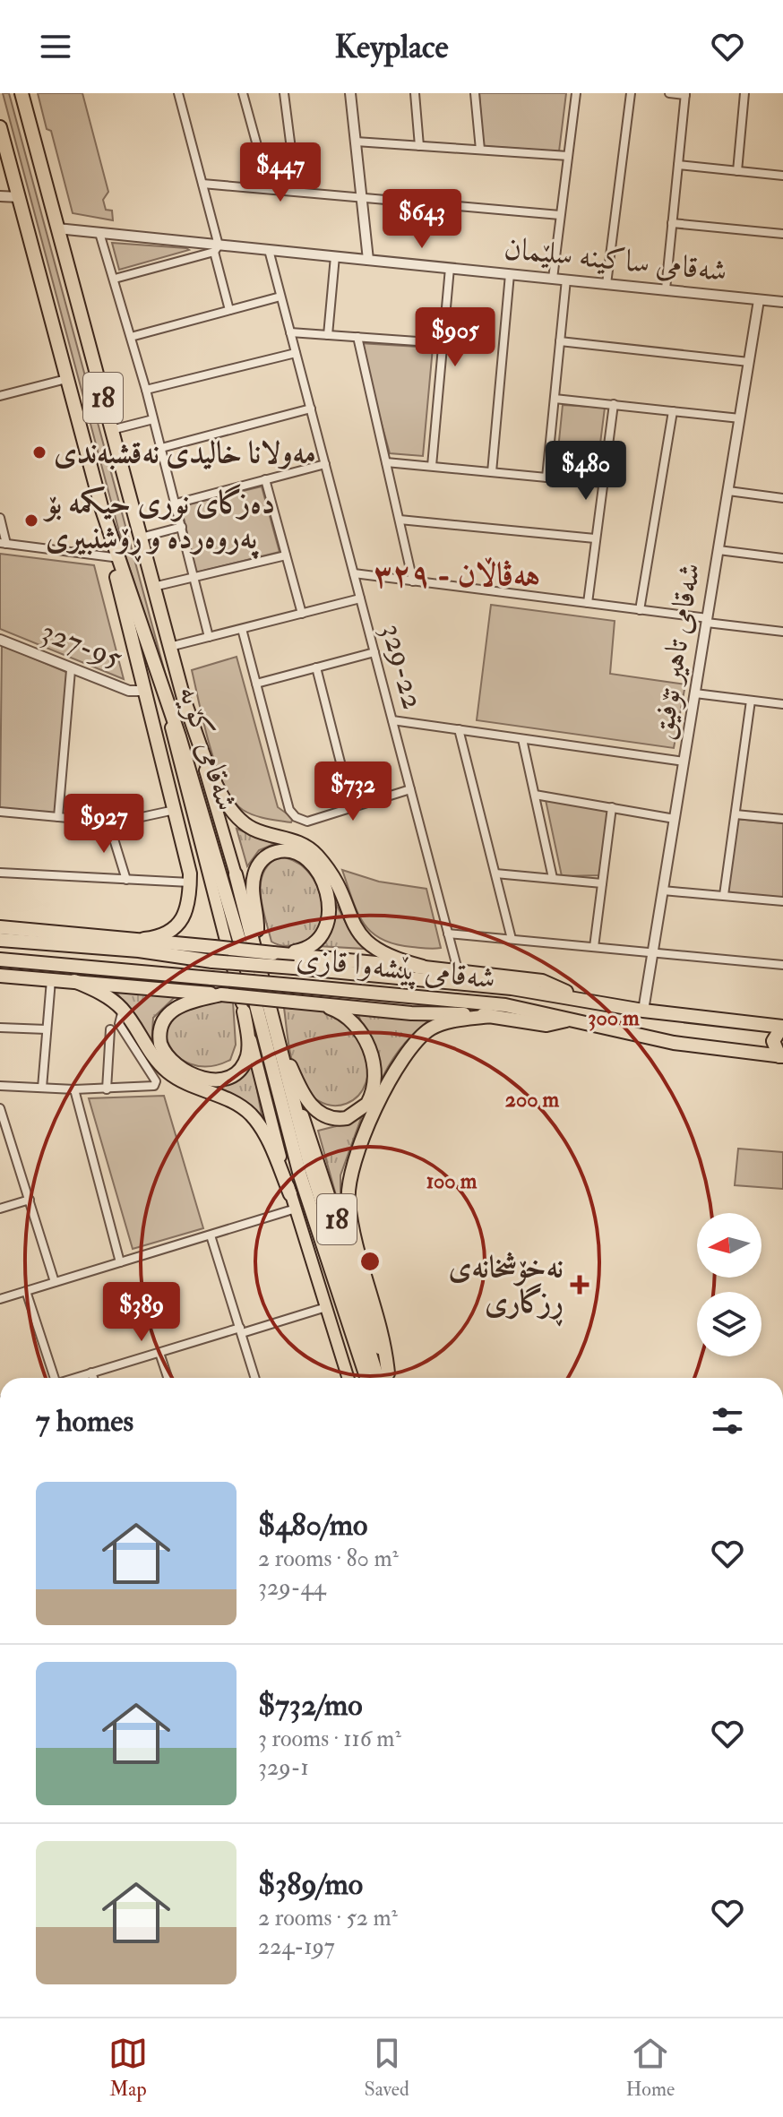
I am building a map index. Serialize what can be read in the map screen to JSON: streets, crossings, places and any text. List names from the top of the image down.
{
  "streets": {
    "highway": ["18", "شەقامی کۆیە", "شەقامی پێشەوا قازی"],
    "street": [
      "شەقامی ساکینە سلێمان",
      "327-95",
      "شەقامی تاهیر تۆفیق",
      "329-22"
    ]
  },
  "crossings": [
    ["شەقامی ساکینە سلێمان", "شەقامی تاهیر تۆفیق"],
    ["شەقامی ساکینە سلێمان", "329-22"],
    ["شەقامی ساکینە سلێمان", "شەقامی کۆیە"],
    ["شەقامی تاهیر تۆفیق", "شەقامی پێشەوا قازی"]
  ],
  "districts": ["هەڤاڵان - ٣٢٩"],
  "places": {
    "other": ["مەولانا خالیدی نەقشبەندی", "دەزگای نوری حیکمە بۆ پەروەردە و ڕۆشنبیری"],
    "health": ["نەخۆشخانەی ڕزگاری"]
  },
  "north": "left",
  "page": {
    "header": "Keyplace",
    "price": [
      "$447",
      "$643",
      "$905",
      "$480",
      "$732",
      "$927",
      "$389"
    ],
    "heading": "7 homes",
    "list": [
      {
        "name": "$480/mo",
        "note": "2 rooms · 80 m² · 329-44"
      },
      {
        "name": "$732/mo",
        "note": "3 rooms · 116 m² · 329-1"
      },
      {
        "name": "$389/mo",
        "note": "2 rooms · 52 m² · 224-197"
      }
    ],
    "tabs": ["Map", "Saved", "Home"]
  },
  "rings": ["300 m", "200 m", "100 m"]
}
